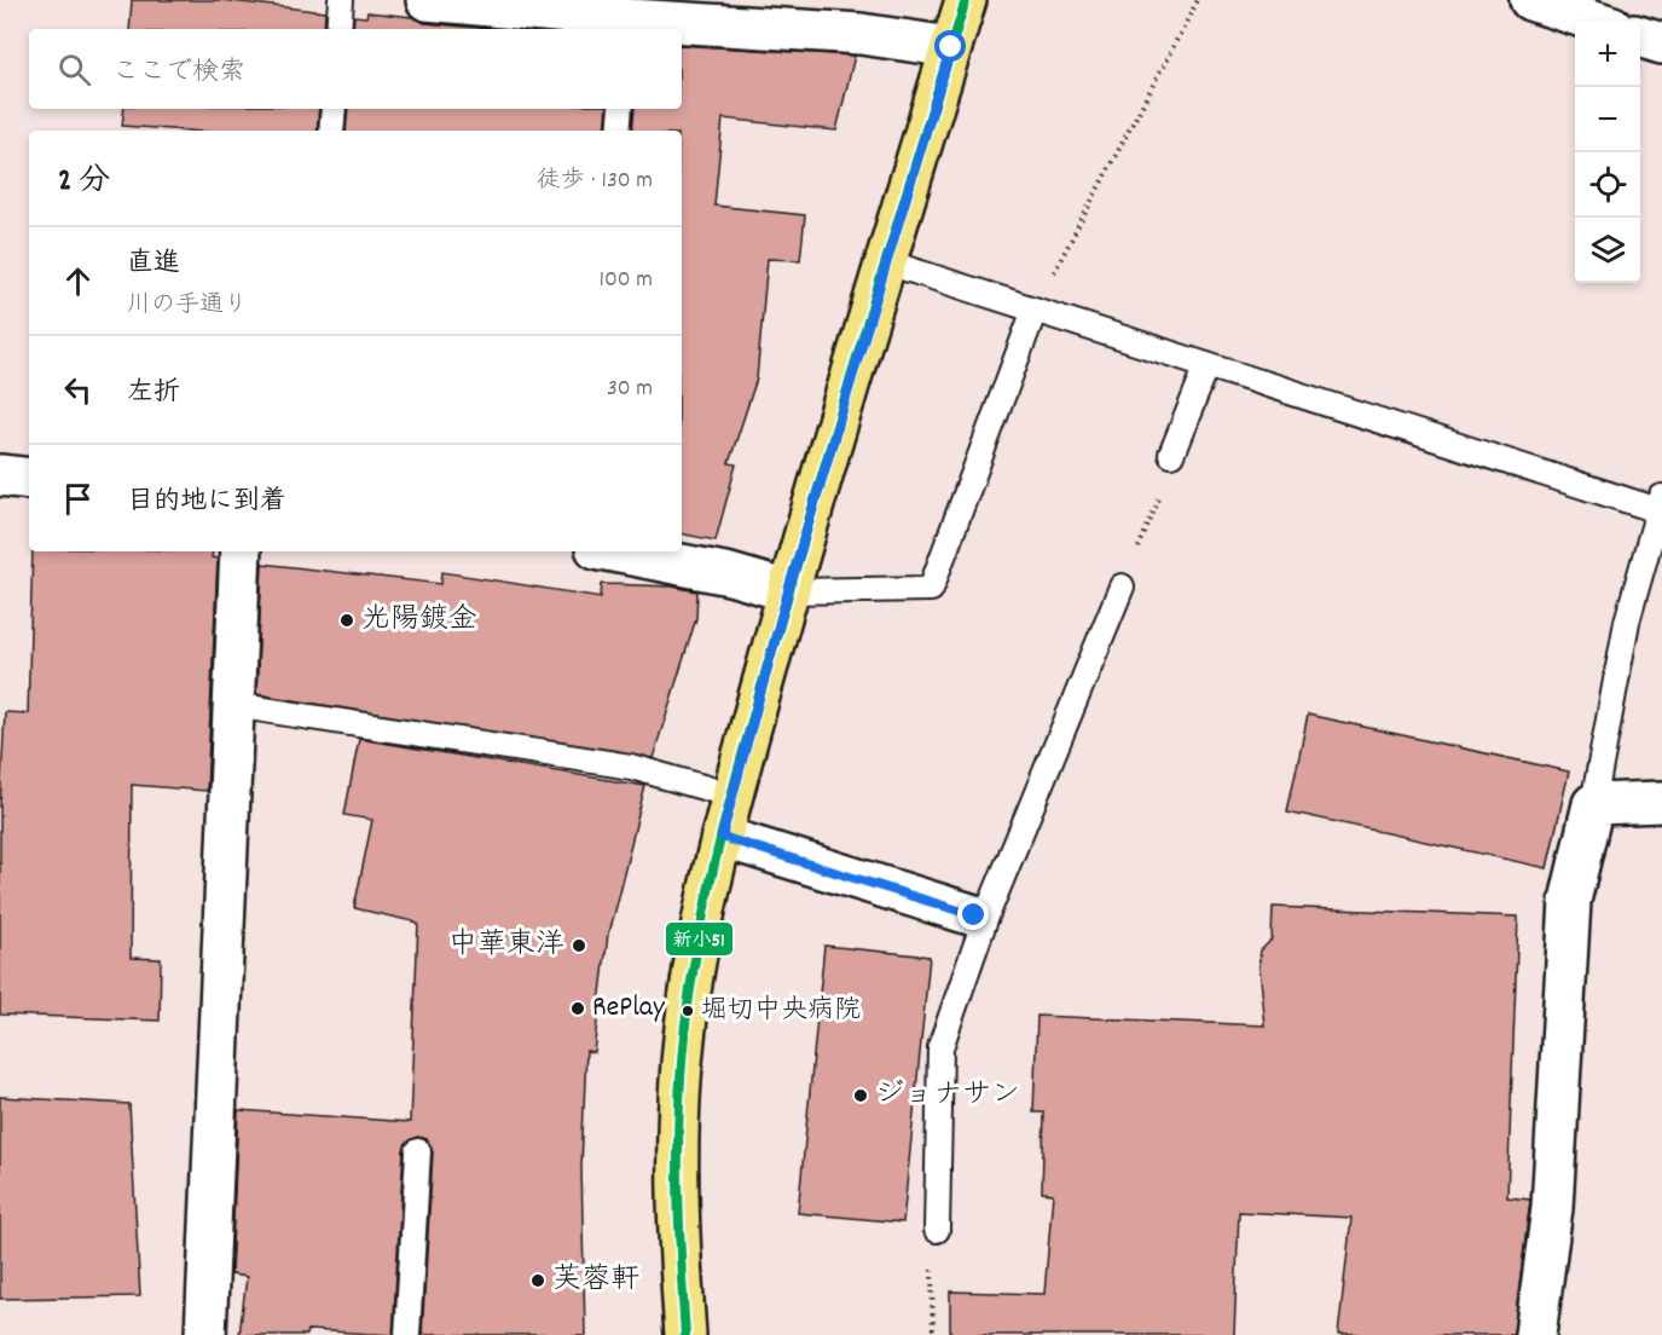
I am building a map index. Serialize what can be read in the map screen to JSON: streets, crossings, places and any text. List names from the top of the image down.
{
  "places": [
    "光陽鍍金",
    "中華東洋",
    "RePlay",
    "堀切中央病院",
    "ジョナサン",
    "芙蓉軒"
  ],
  "lines": ["transit line 新小51"],
  "page": {
    "map_buttons": ["+", "−"],
    "search": "ここで検索",
    "heading": ["2 分", "徒歩 · 130 m"],
    "list": [
      ["直進", "川の手通り", "100 m"],
      ["左折", "30 m"],
      "目的地に到着"
    ]
  }
}
